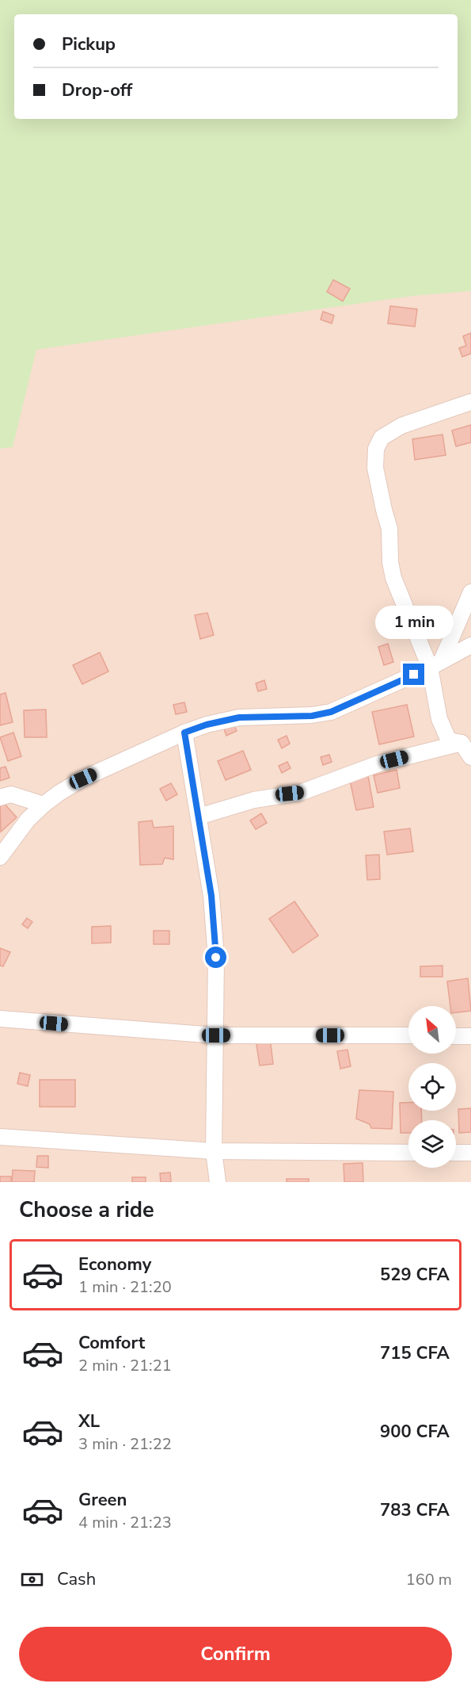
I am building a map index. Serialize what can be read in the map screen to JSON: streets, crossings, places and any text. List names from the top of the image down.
{
  "north": "top left",
  "page": {
    "banner": ["Pickup", "Drop-off"],
    "bubble": "1 min",
    "heading": "Choose a ride",
    "list": [
      {
        "name": "Economy",
        "note": "1 min · 21:20",
        "value": "529 CFA"
      },
      {
        "name": "Comfort",
        "note": "2 min · 21:21",
        "value": "715 CFA"
      },
      {
        "name": "XL",
        "note": "3 min · 21:22",
        "value": "900 CFA"
      },
      {
        "name": "Green",
        "note": "4 min · 21:23",
        "value": "783 CFA"
      }
    ],
    "pay": ["Cash", "160 m"],
    "buttons": "Confirm"
  }
}
